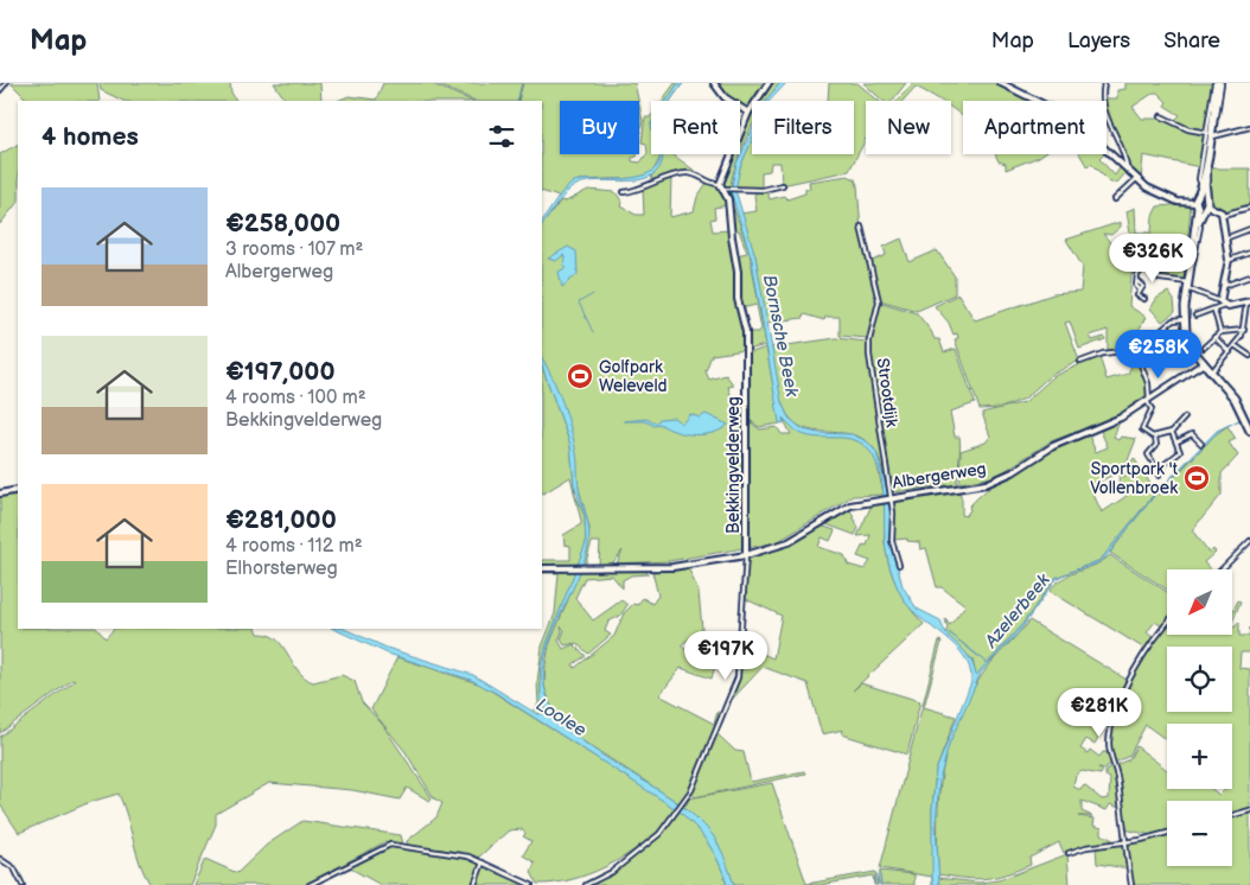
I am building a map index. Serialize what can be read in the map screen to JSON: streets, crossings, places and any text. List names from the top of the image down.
{
  "streets": {
    "street": ["Strootdijk", "Bekkingvelderweg", "Albergerweg"]
  },
  "crossings": [
    ["Strootdijk", "Albergerweg"],
    ["Bekkingvelderweg", "Albergerweg"]
  ],
  "water": ["Bornsche Beek", "Azelerbeek", "Loolee"],
  "places": {
    "sports": ["Golfpark Weleveld", "Sportpark 't Vollenbroek"]
  },
  "north": "bottom left",
  "page": {
    "header": "Map",
    "nav": ["Map", "Layers", "Share"],
    "chip": [
      "Buy",
      "Rent",
      "Filters",
      "New",
      "Apartment"
    ],
    "heading": "4 homes",
    "list": [
      {
        "name": "€258,000",
        "note": "3 rooms · 107 m² · Albergerweg"
      },
      {
        "name": "€197,000",
        "note": "4 rooms · 100 m² · Bekkingvelderweg"
      },
      {
        "name": "€281,000",
        "note": "4 rooms · 112 m² · Elhorsterweg"
      }
    ],
    "price": [
      "€326K",
      "€258K",
      "€197K",
      "€281K"
    ],
    "map_buttons": ["+", "−"]
  }
}
